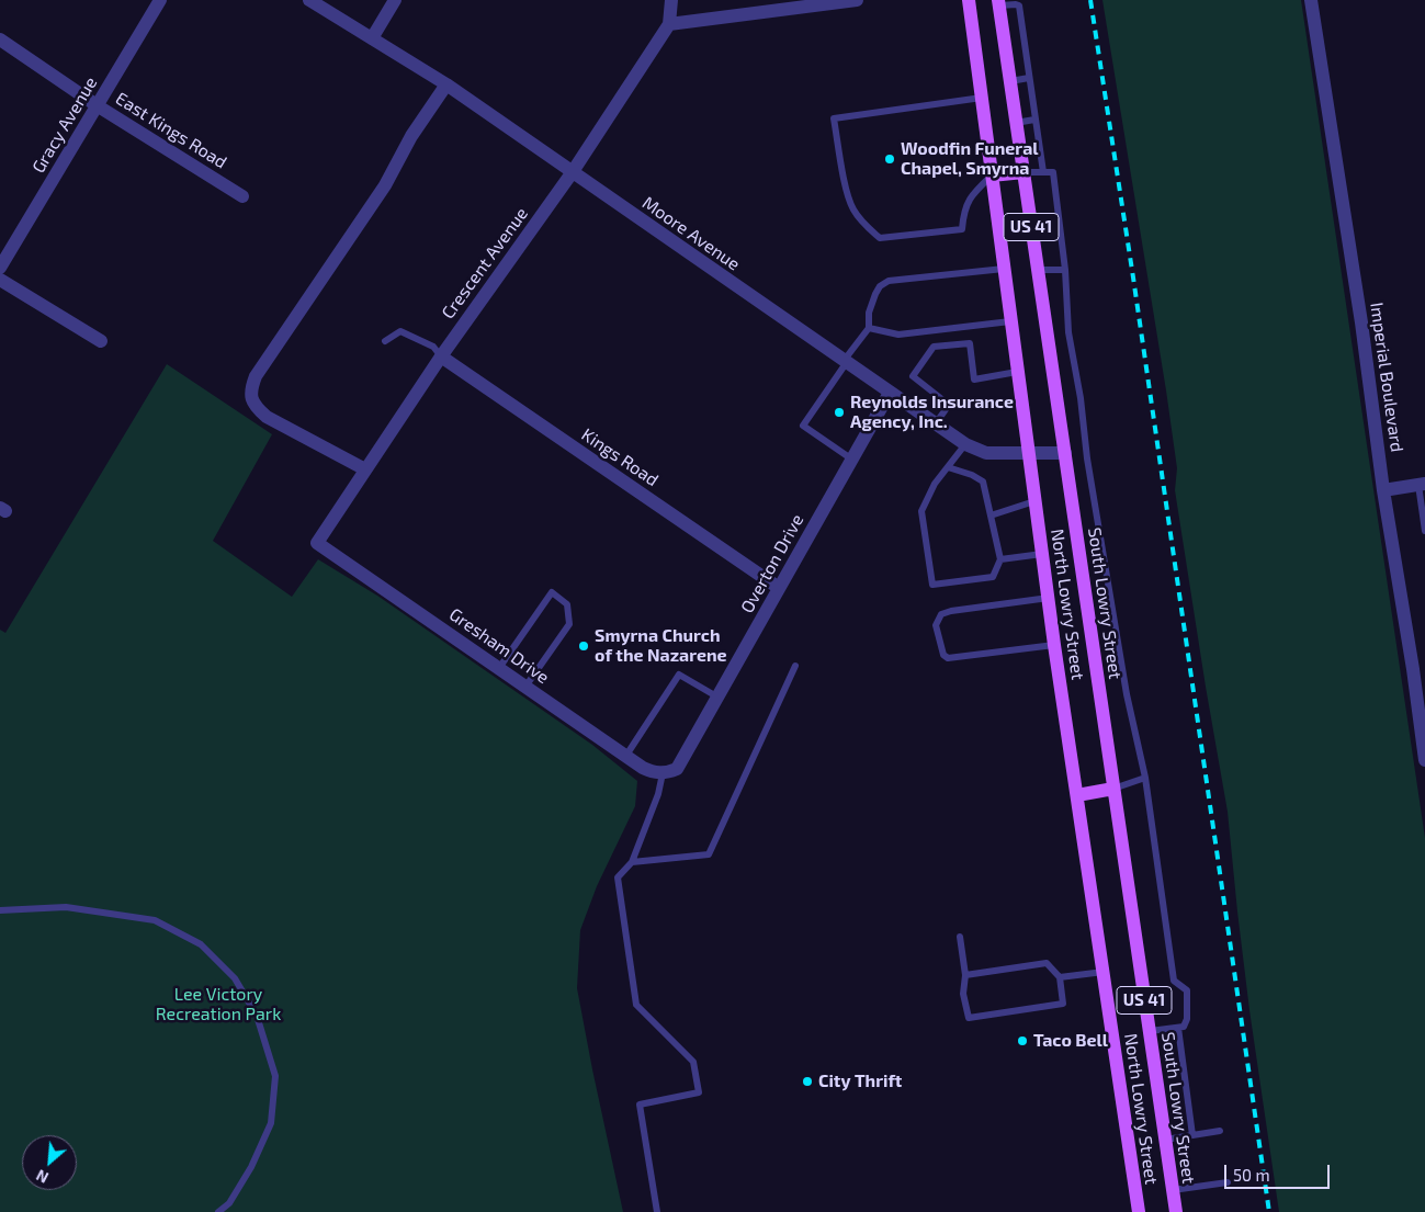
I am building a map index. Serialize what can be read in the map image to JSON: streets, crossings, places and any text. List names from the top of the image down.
{
  "streets": {
    "main road": ["US 41", "South Lowry Street", "North Lowry Street"],
    "street": [
      "Gracy Avenue",
      "East Kings Road",
      "Moore Avenue",
      "Crescent Avenue",
      "Imperial Boulevard",
      "Kings Road",
      "Overton Drive",
      "Gresham Drive"
    ]
  },
  "crossings": [
    ["Gracy Avenue", "East Kings Road"],
    ["Moore Avenue", "Crescent Avenue"],
    ["Moore Avenue", "Overton Drive"],
    ["Moore Avenue", "South Lowry Street"],
    ["Moore Avenue", "North Lowry Street"],
    ["Crescent Avenue", "Kings Road"],
    ["Crescent Avenue", "Gresham Drive"],
    ["Kings Road", "Overton Drive"],
    ["Overton Drive", "Gresham Drive"]
  ],
  "parks": ["Lee Victory Recreation Park"],
  "places": [
    "Woodfin Funeral Chapel, Smyrna",
    "Reynolds Insurance Agency, Inc.",
    "Smyrna Church of the Nazarene",
    "Taco Bell",
    "City Thrift"
  ],
  "scale_bar": "50 m",
  "north": "bottom left"
}
